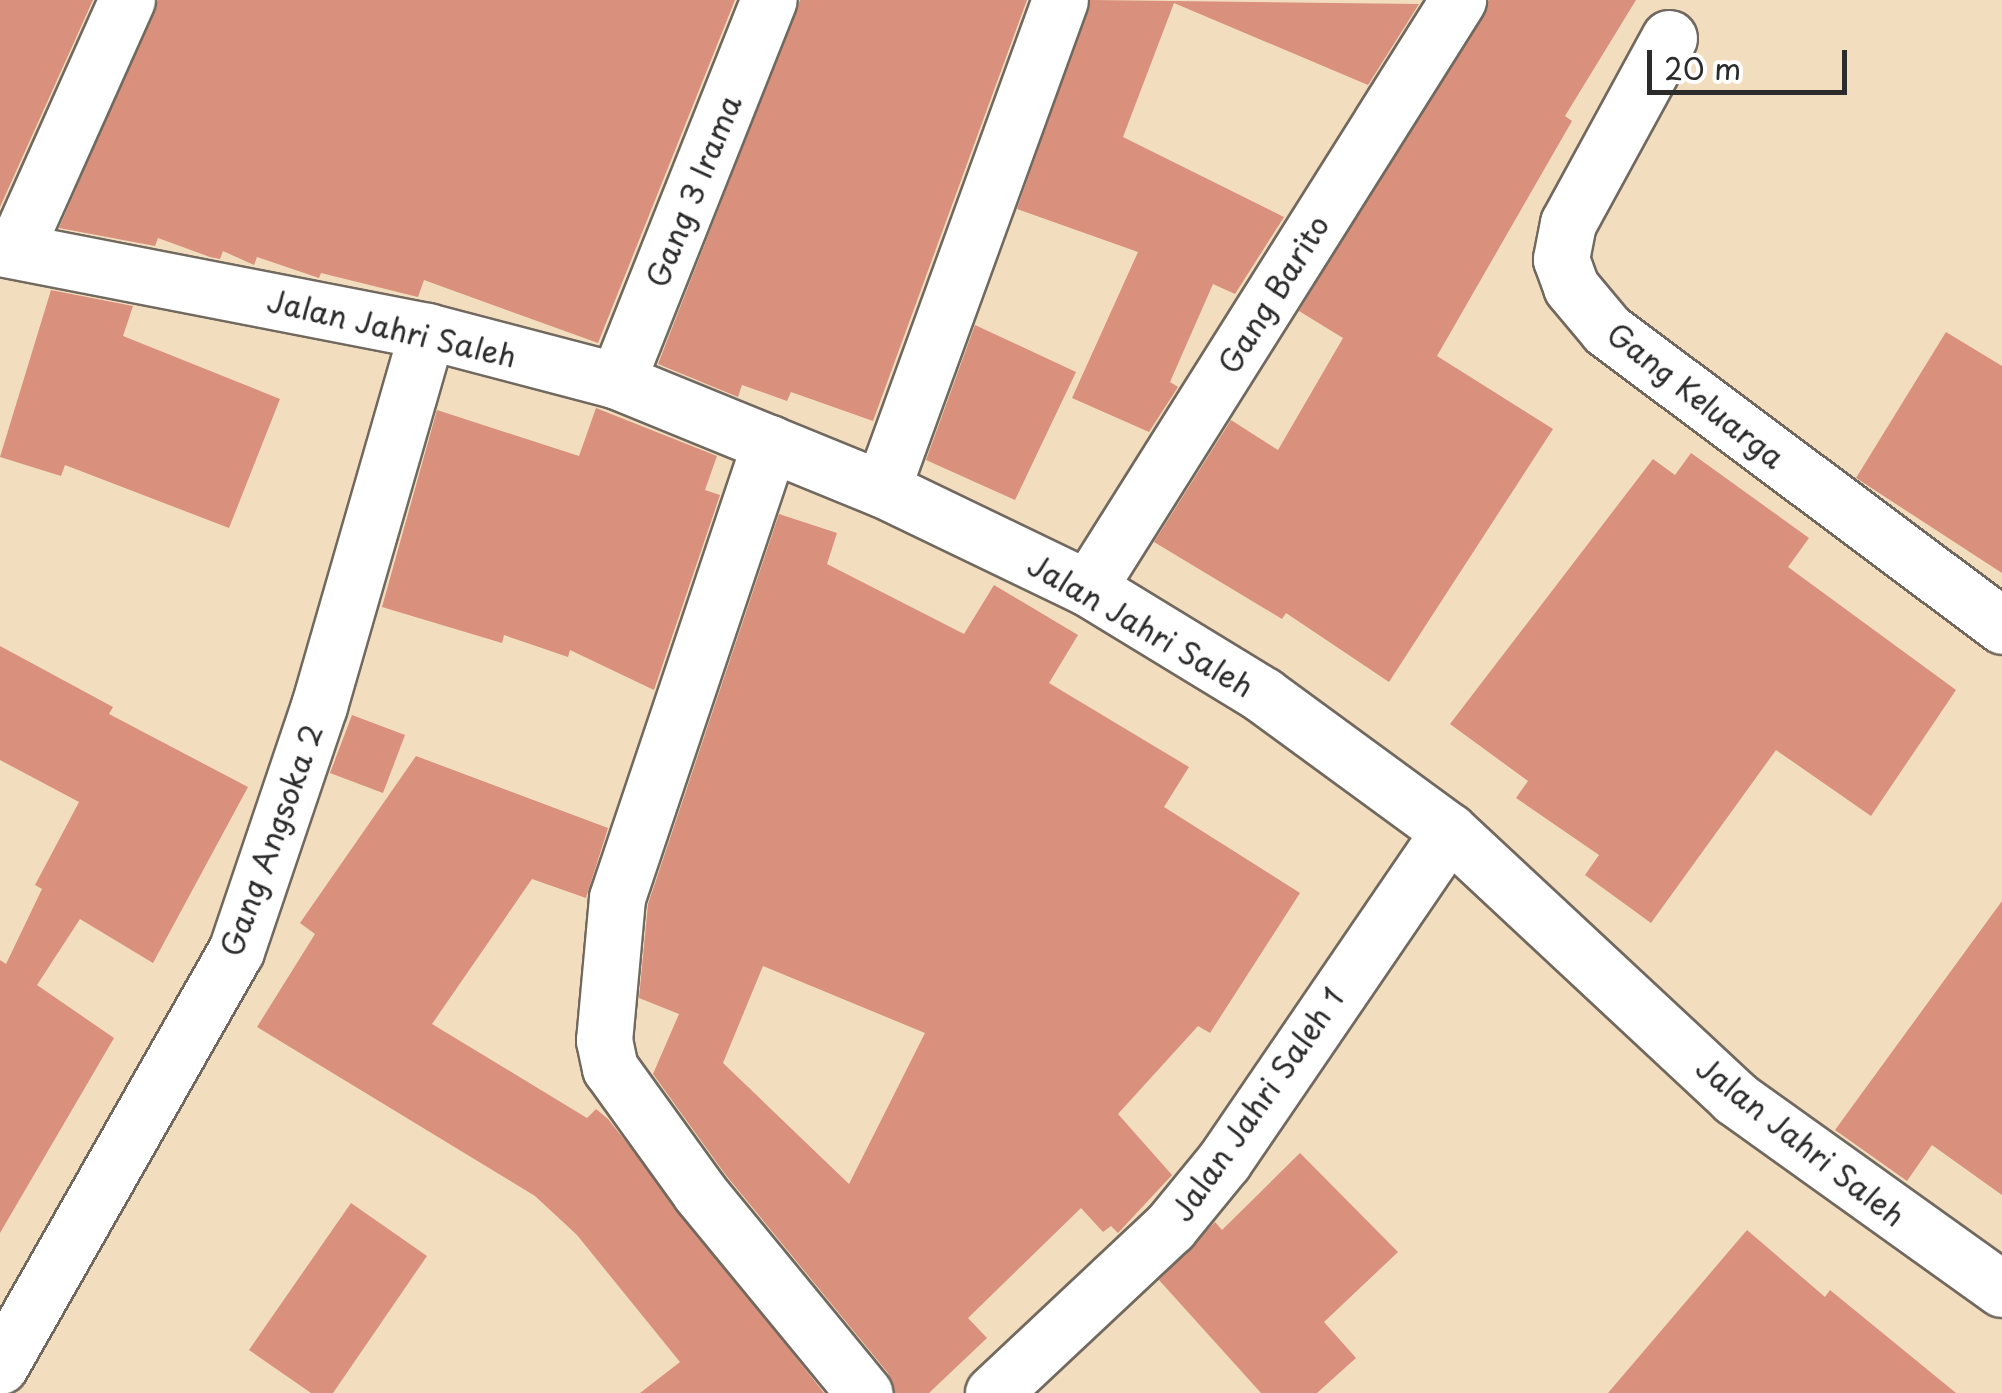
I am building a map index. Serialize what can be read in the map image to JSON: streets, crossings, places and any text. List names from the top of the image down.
{
  "streets": {
    "street": [
      "Gang 3 Irama",
      "Gang Barito",
      "Jalan Jahri Saleh",
      "Gang Keluarga",
      "Gang Angsoka 2",
      "Jalan Jahri Saleh 1"
    ]
  },
  "crossings": [
    ["Gang 3 Irama", "Jalan Jahri Saleh"],
    ["Gang Barito", "Jalan Jahri Saleh"],
    ["Jalan Jahri Saleh", "Gang Angsoka 2"],
    ["Jalan Jahri Saleh", "Jalan Jahri Saleh 1"]
  ],
  "scale_bar": "20 m"
}
